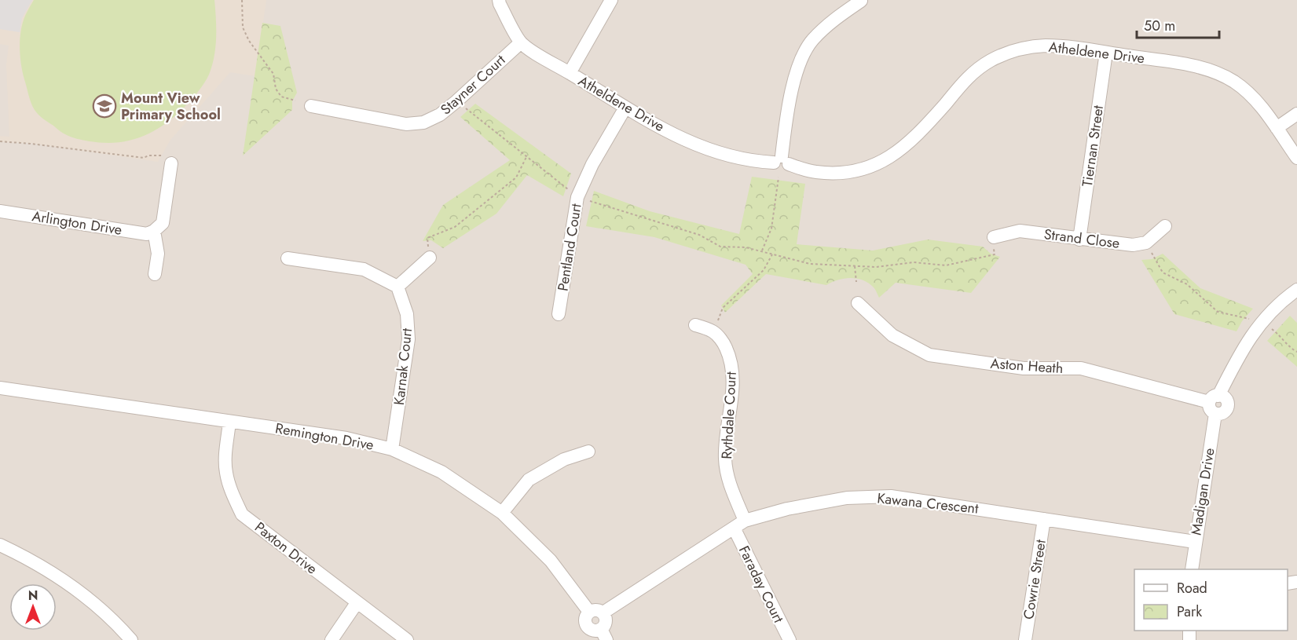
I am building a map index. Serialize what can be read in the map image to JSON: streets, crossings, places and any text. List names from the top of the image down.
{
  "streets": {
    "street": [
      "Atheldene Drive",
      "Stayner Court",
      "Tiernan Street",
      "Arlington Drive",
      "Strand Close",
      "Pentland Court",
      "Aston Heath",
      "Karnak Court",
      "Rythdale Court",
      "Remington Drive",
      "Madigan Drive",
      "Kawana Crescent",
      "Paxton Drive",
      "Cowrie Street",
      "Faraday Court"
    ]
  },
  "crossings": [
    ["Atheldene Drive", "Stayner Court"],
    ["Atheldene Drive", "Tiernan Street"],
    ["Atheldene Drive", "Pentland Court"],
    ["Tiernan Street", "Strand Close"],
    ["Aston Heath", "Madigan Drive"],
    ["Karnak Court", "Remington Drive"],
    ["Rythdale Court", "Kawana Crescent"],
    ["Rythdale Court", "Faraday Court"],
    ["Remington Drive", "Paxton Drive"],
    ["Madigan Drive", "Kawana Crescent"],
    ["Kawana Crescent", "Cowrie Street"],
    ["Kawana Crescent", "Faraday Court"]
  ],
  "places": {
    "school or university": ["Mount View Primary School"]
  },
  "legend": ["Road", "Park"],
  "scale_bar": "50 m",
  "north": "top"
}
